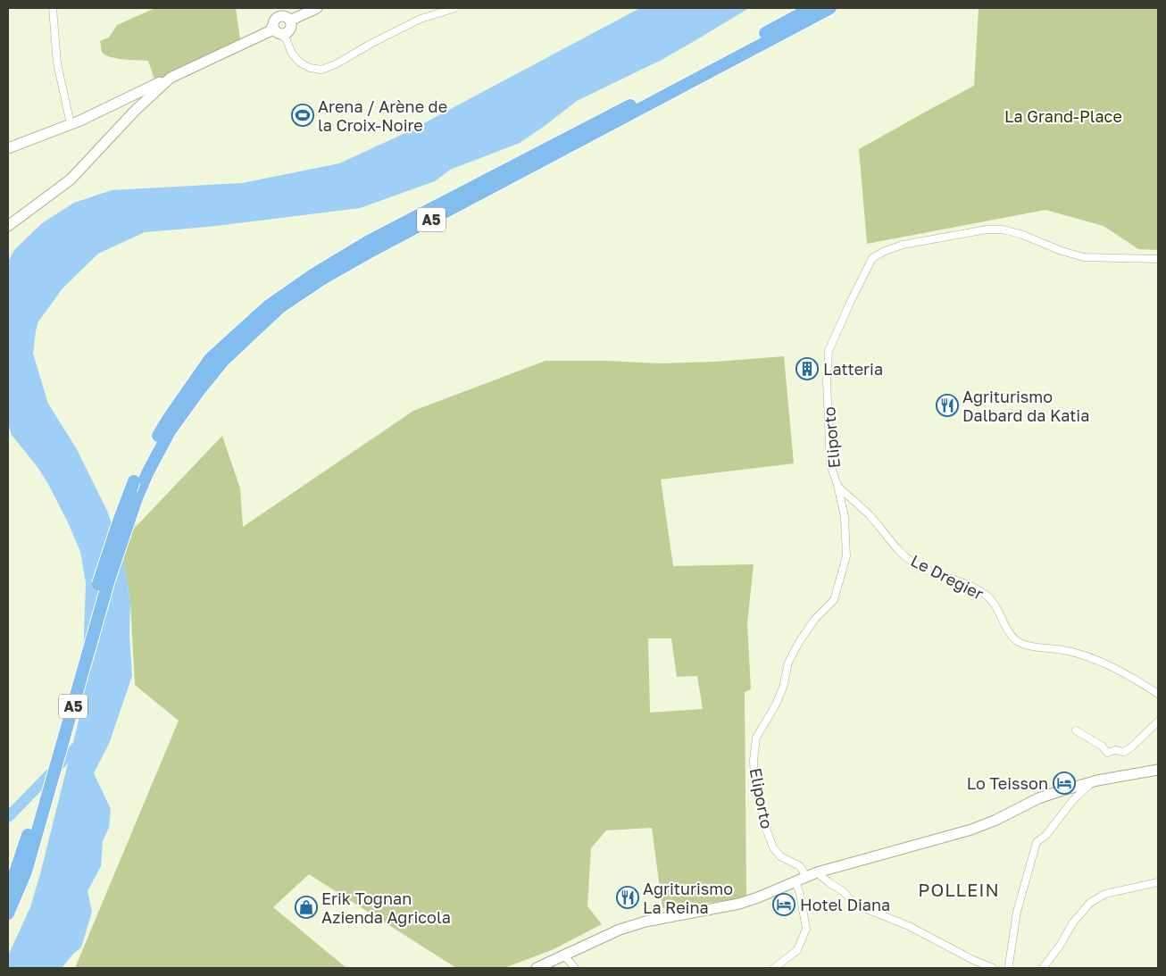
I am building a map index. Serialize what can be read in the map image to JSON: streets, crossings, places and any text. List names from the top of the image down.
{
  "streets": {
    "highway": ["A5"],
    "street": ["Eliporto", "Le Dregier"]
  },
  "crossings": [
    ["Eliporto", "Le Dregier"]
  ],
  "districts": ["POLLEIN"],
  "parks": ["La Grand-Place"],
  "places": {
    "sports": ["Arena / Arène de la Croix-Noire"],
    "building": ["Latteria"],
    "restaurant": ["Agriturismo Dalbard da Katia", "Agriturismo La Reina"],
    "hotel": ["Lo Teisson", "Hotel Diana"],
    "shop": ["Erik Tognan Azienda Agricola"]
  }
}
